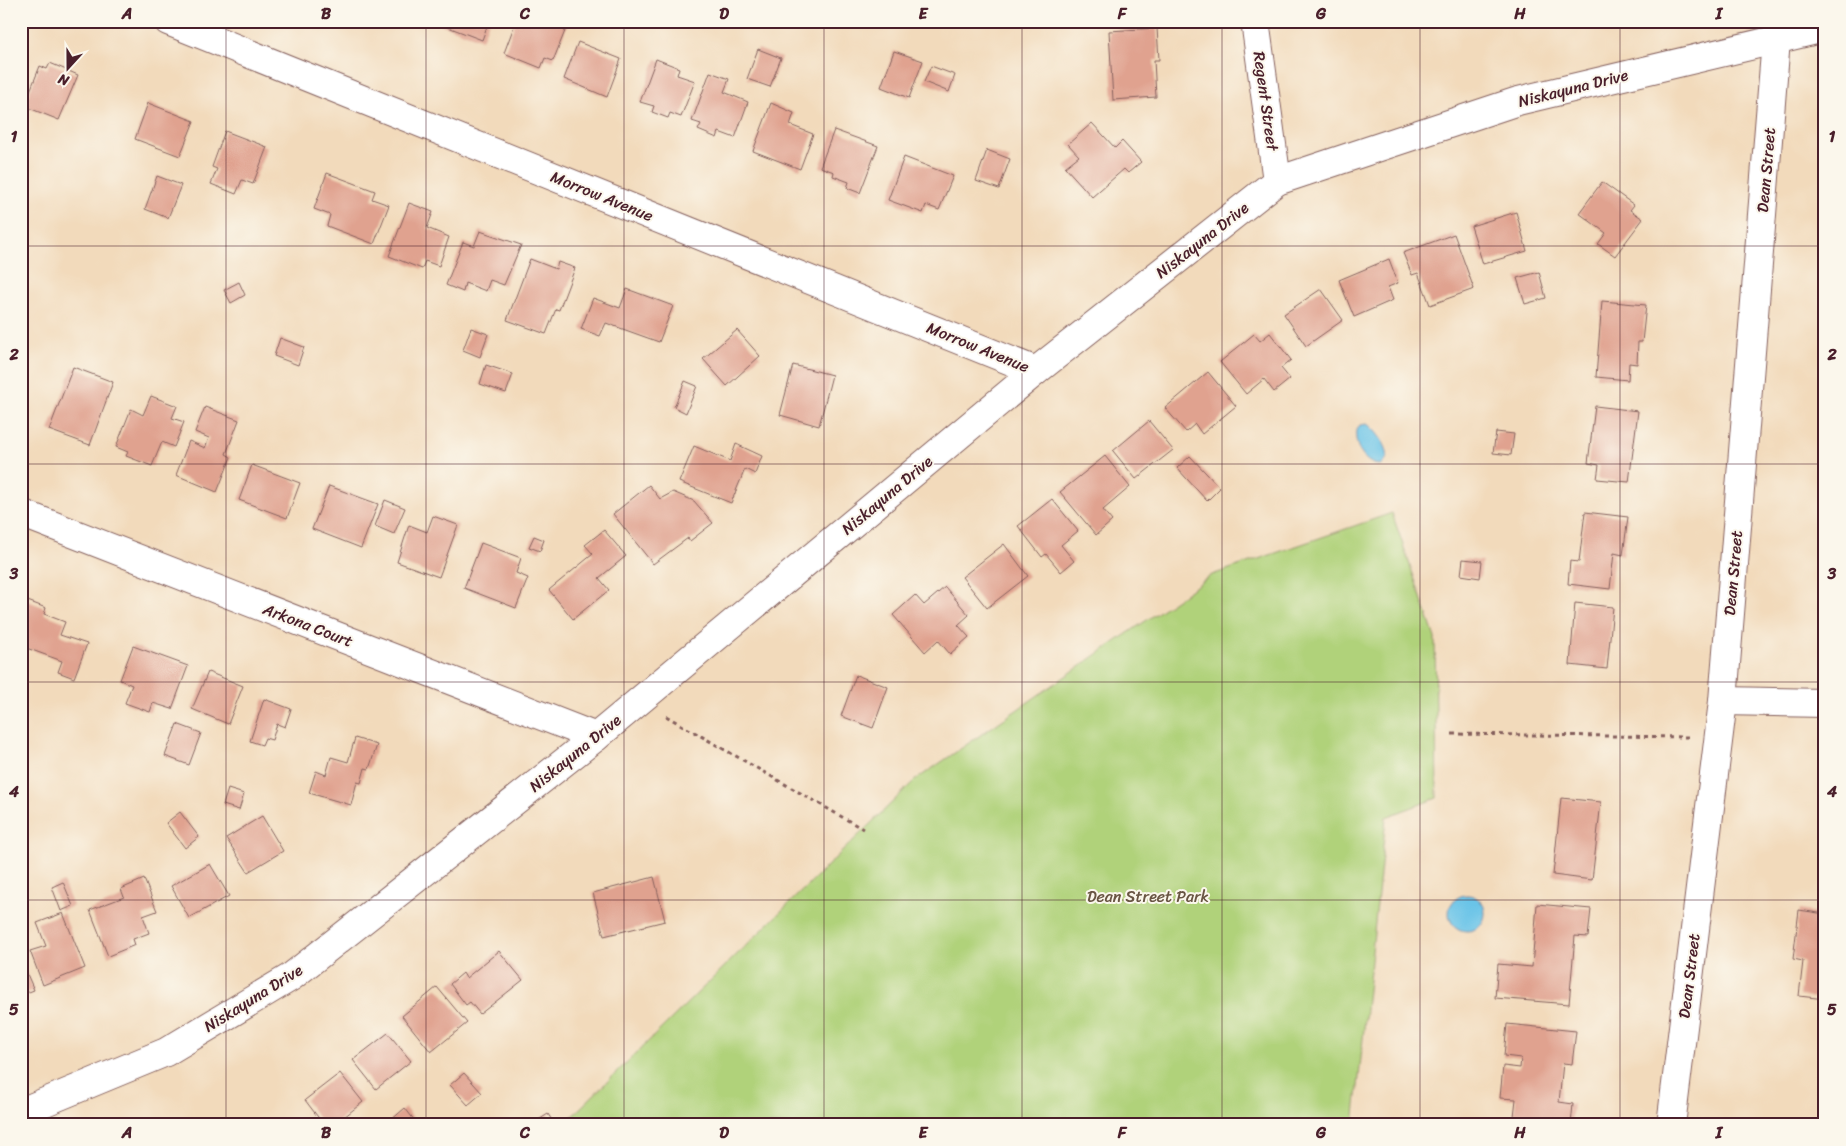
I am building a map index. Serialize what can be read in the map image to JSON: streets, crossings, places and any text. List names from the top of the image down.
{
  "streets": {
    "street": [
      "Niskayuna Drive",
      "Regent Street",
      "Dean Street",
      "Morrow Avenue",
      "Arkona Court"
    ]
  },
  "crossings": [
    ["Niskayuna Drive", "Regent Street"],
    ["Niskayuna Drive", "Dean Street"],
    ["Niskayuna Drive", "Morrow Avenue"],
    ["Niskayuna Drive", "Arkona Court"]
  ],
  "parks": ["Dean Street Park"],
  "north": "bottom",
  "grid": {
    "columns": [
      "A",
      "B",
      "C",
      "D",
      "E",
      "F",
      "G",
      "H",
      "I"
    ],
    "rows": [
      "1",
      "2",
      "3",
      "4",
      "5"
    ]
  }
}
